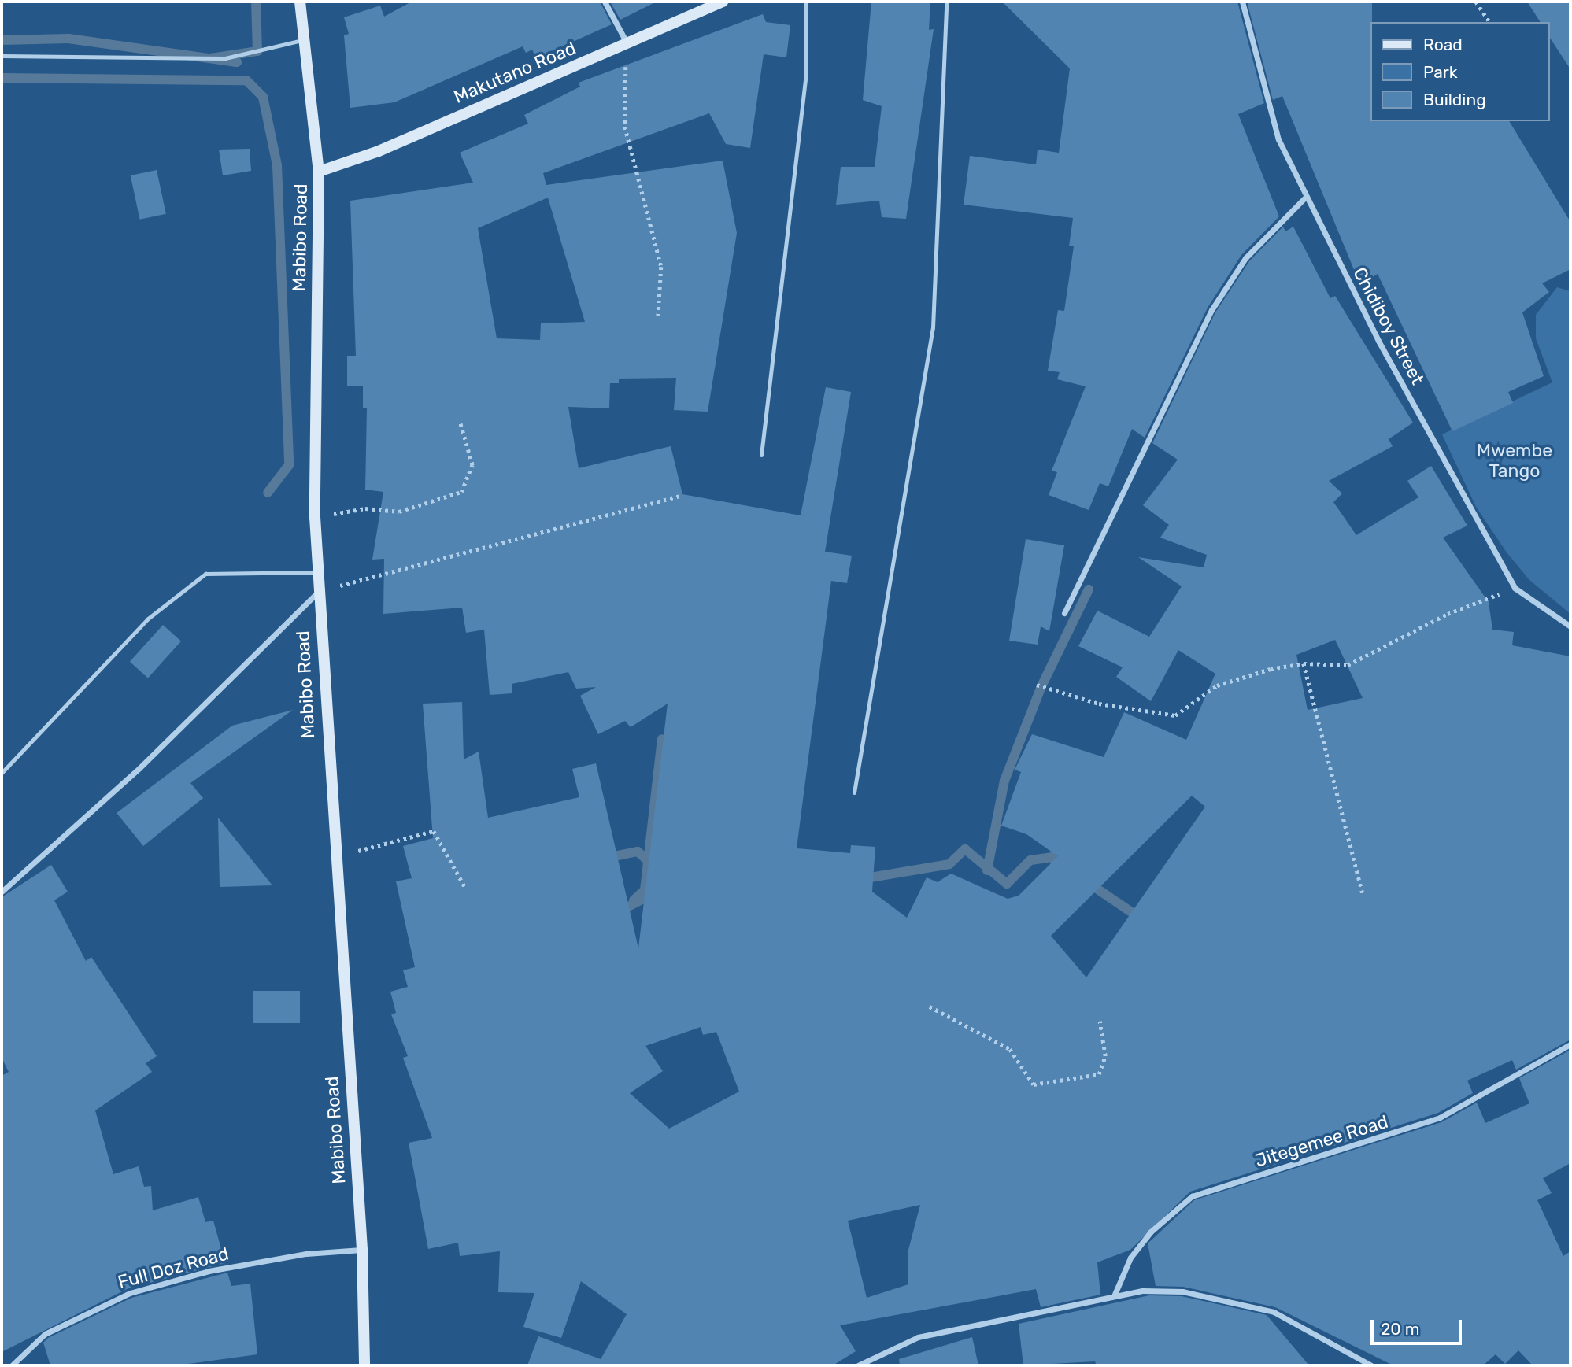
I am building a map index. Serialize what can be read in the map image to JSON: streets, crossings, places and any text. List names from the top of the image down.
{
  "streets": {
    "main road": ["Makutano Road", "Mabibo Road"],
    "street": ["Chidiboy Street", "Jitegemee Road", "Full Doz Road"]
  },
  "crossings": [
    ["Makutano Road", "Mabibo Road"],
    ["Mabibo Road", "Full Doz Road"]
  ],
  "parks": ["Mwembe Tango"],
  "legend": ["Road", "Park", "Building"],
  "scale_bar": "20 m"
}
